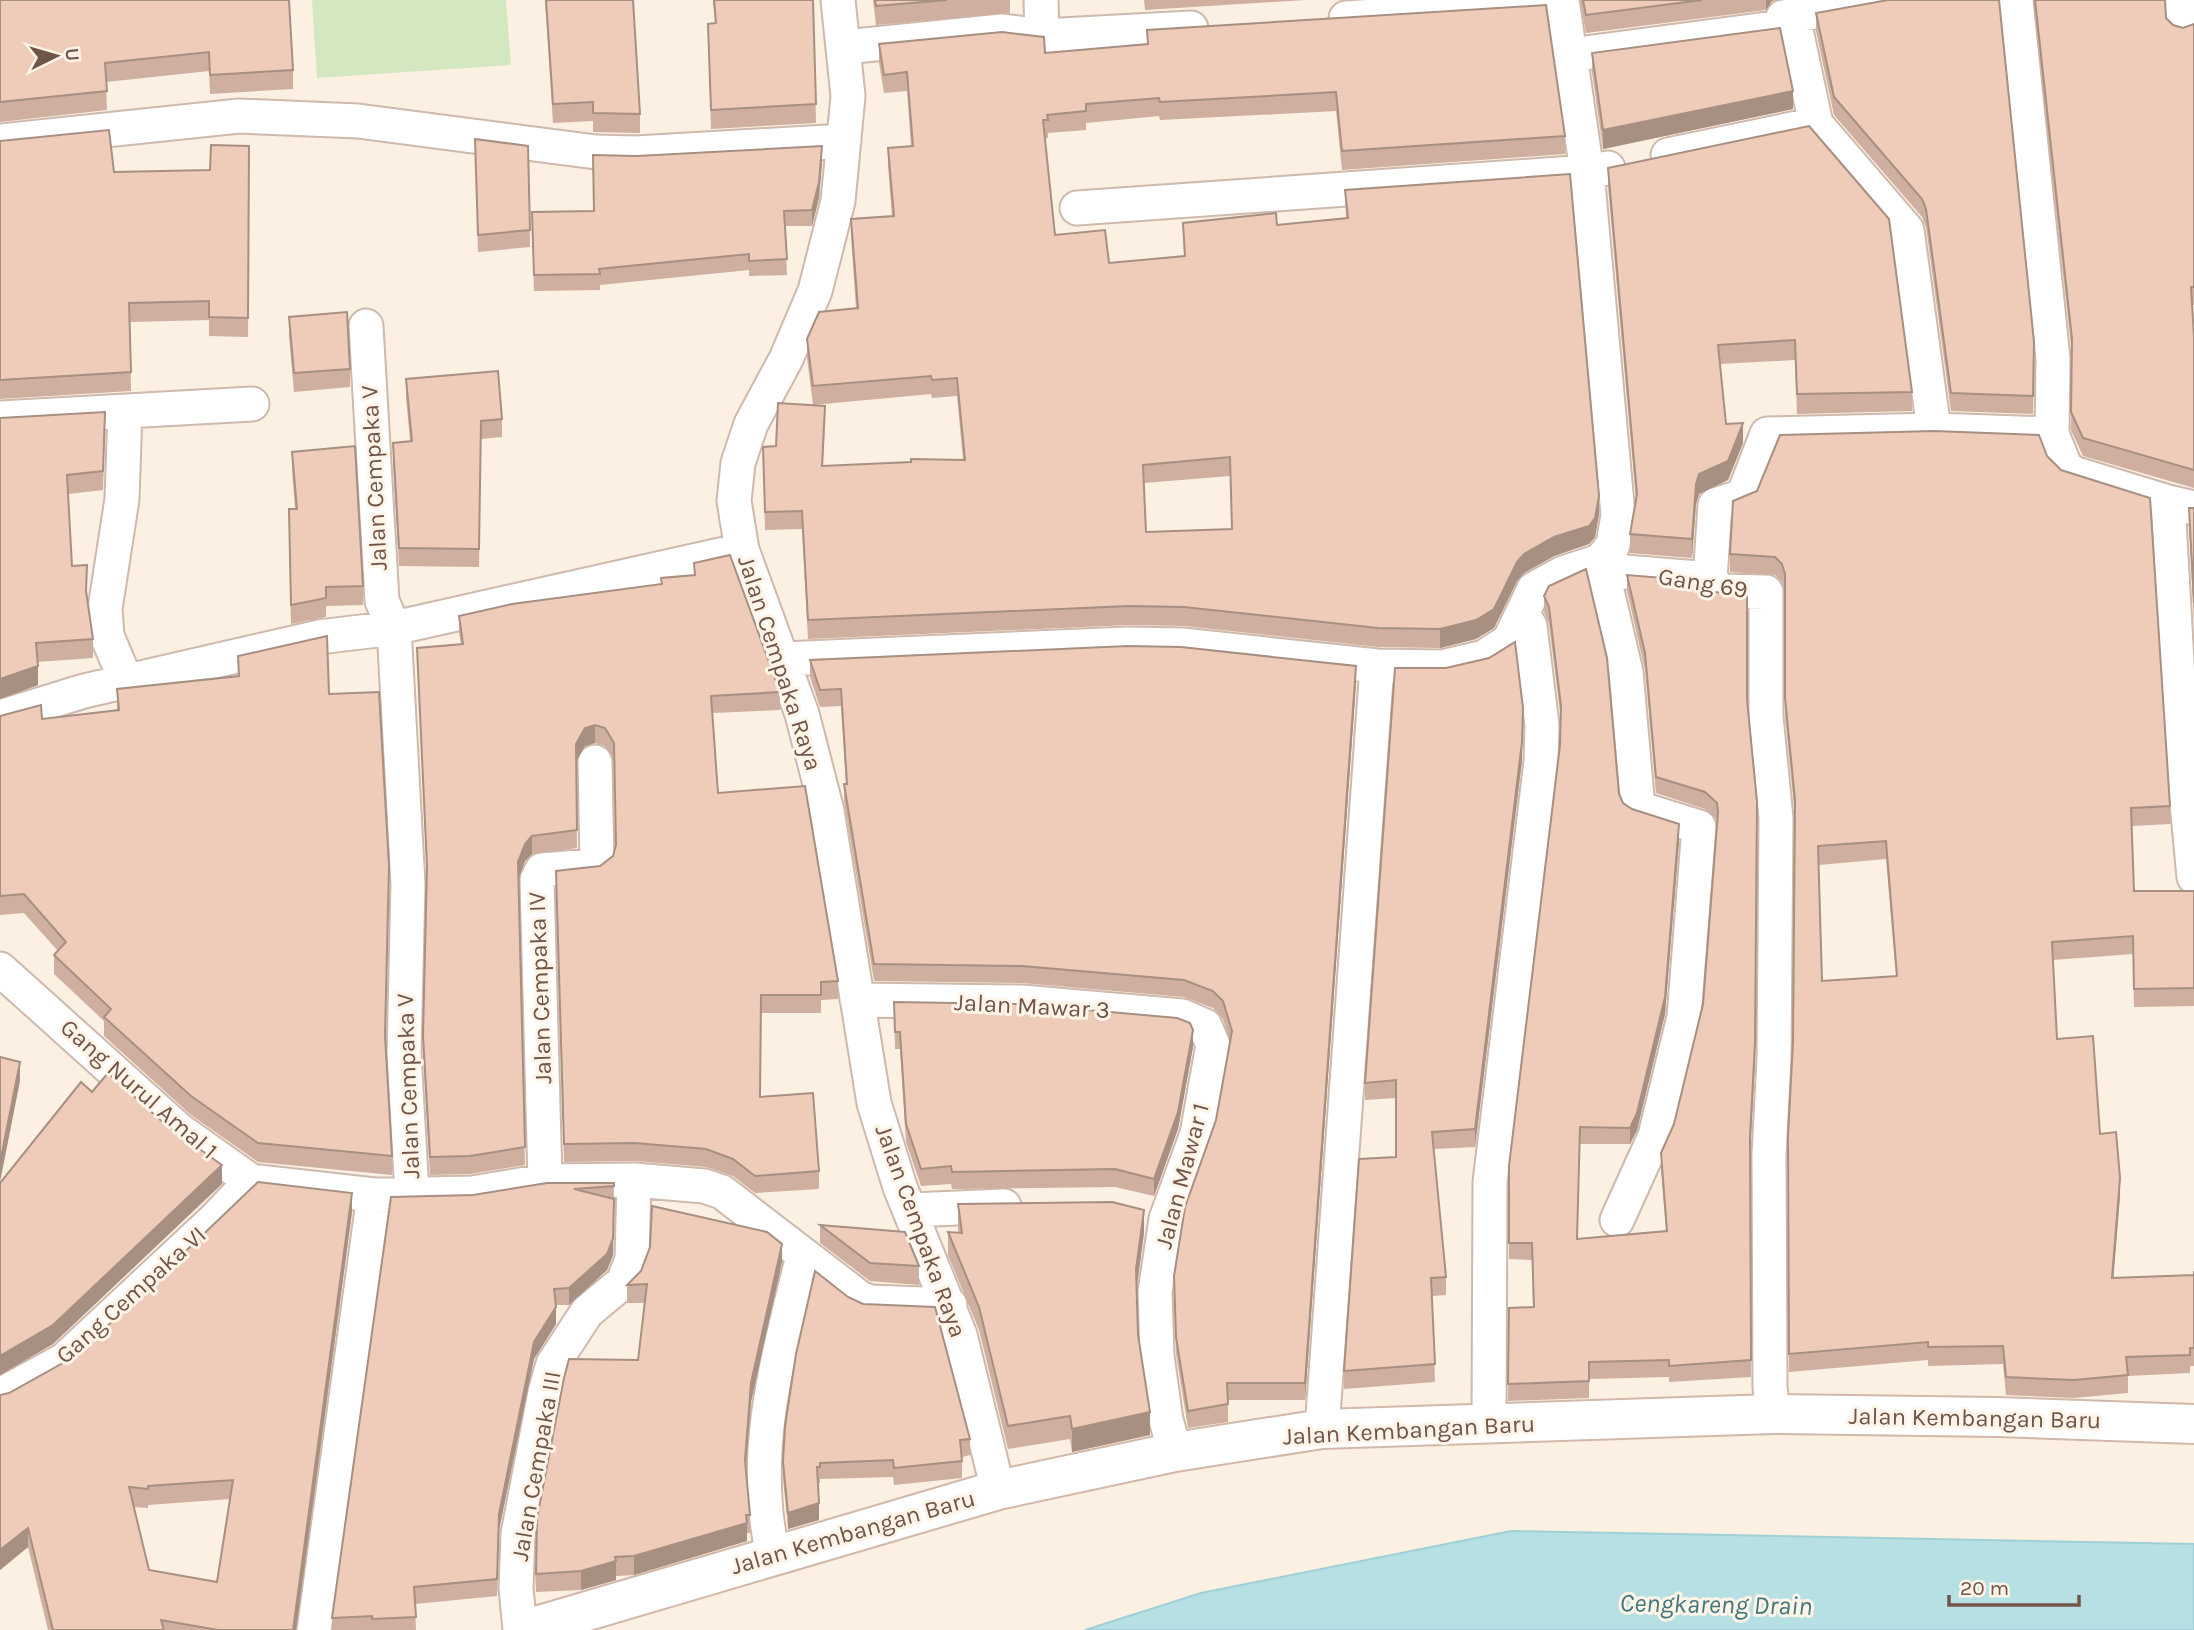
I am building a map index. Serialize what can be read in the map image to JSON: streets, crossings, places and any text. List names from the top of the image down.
{
  "streets": {
    "main road": ["Jalan Kembangan Baru"],
    "street": [
      "Jalan Cempaka V",
      "Gang 69",
      "Jalan Cempaka Raya",
      "Jalan Cempaka IV",
      "Jalan Mawar 3",
      "Gang Nurul Amal 1",
      "Jalan Mawar 1",
      "Gang Cempaka VI",
      "Jalan Cempaka III"
    ]
  },
  "crossings": [
    ["Jalan Cempaka V", "Gang Nurul Amal 1"],
    ["Gang 69", "Jalan Kembangan Baru"],
    ["Jalan Cempaka Raya", "Jalan Mawar 3"],
    ["Jalan Cempaka Raya", "Jalan Kembangan Baru"],
    ["Jalan Mawar 3", "Jalan Mawar 1"],
    ["Gang Nurul Amal 1", "Gang Cempaka VI"],
    ["Jalan Mawar 1", "Jalan Kembangan Baru"],
    ["Jalan Kembangan Baru", "Jalan Cempaka III"]
  ],
  "water": ["Cengkareng Drain"],
  "scale_bar": "20 m",
  "north": "right"
}
